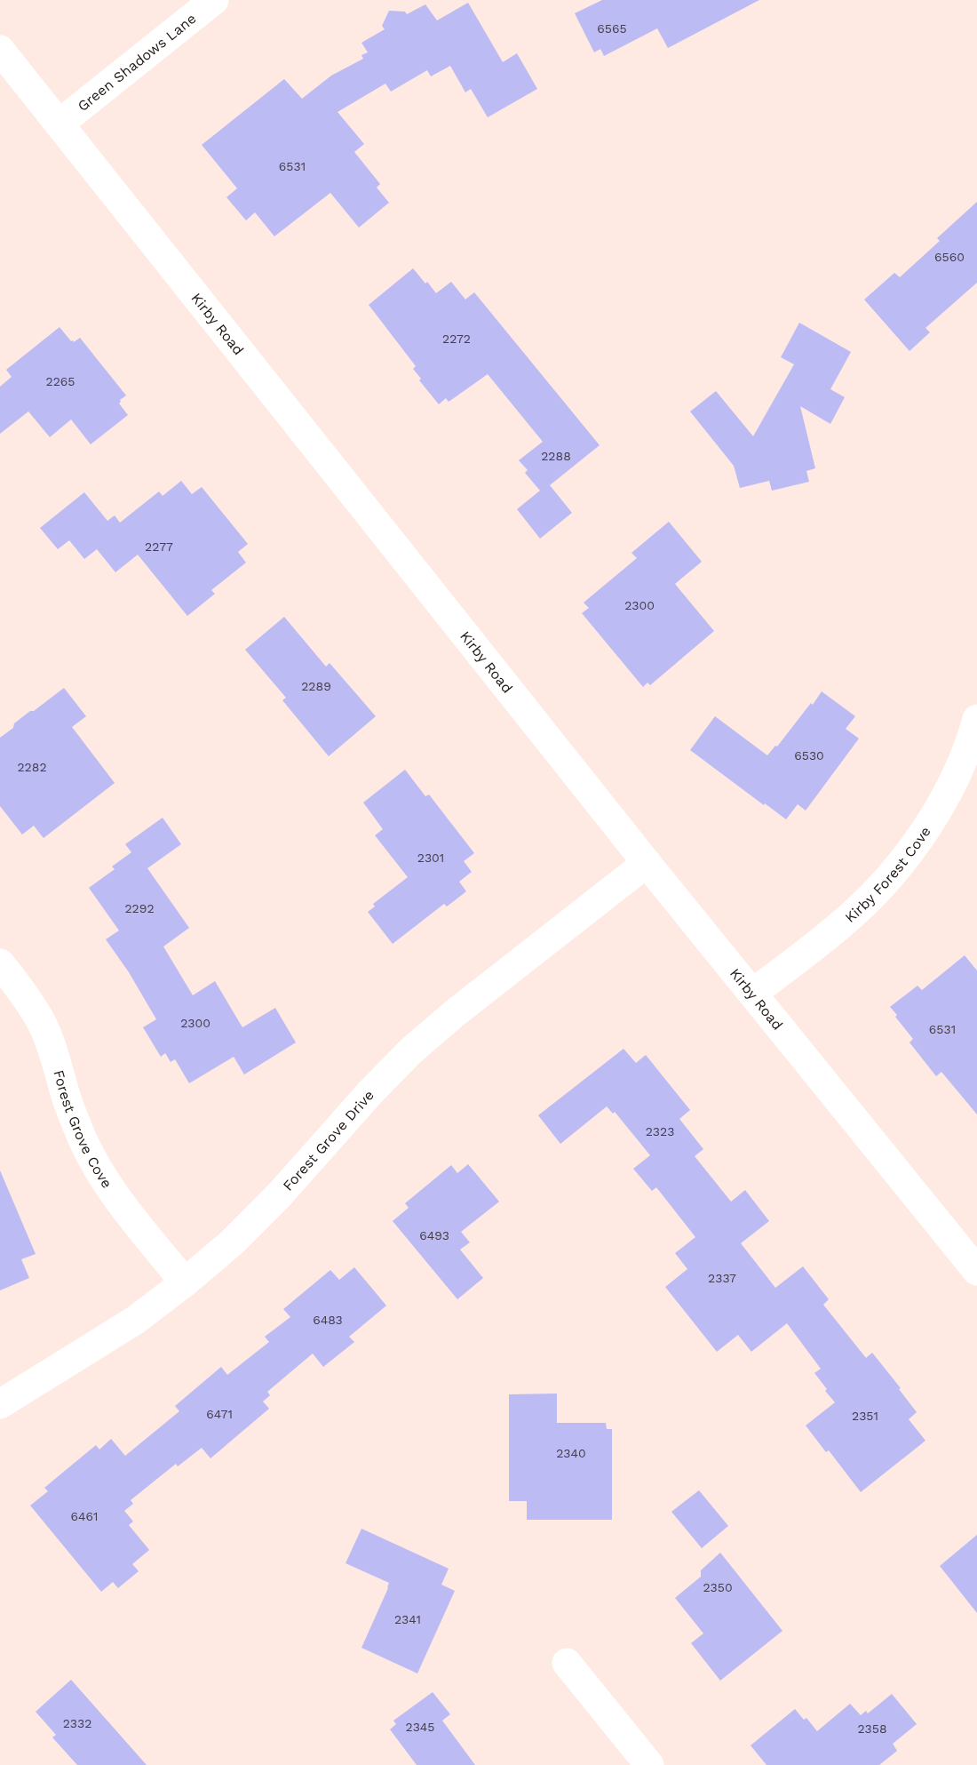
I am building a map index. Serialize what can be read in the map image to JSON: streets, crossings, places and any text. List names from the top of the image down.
{
  "streets": {
    "street": [
      "Green Shadows Lane",
      "Kirby Road",
      "Kirby Forest Cove",
      "Forest Grove Cove",
      "Forest Grove Drive"
    ]
  },
  "crossings": [
    ["Green Shadows Lane", "Kirby Road"],
    ["Kirby Road", "Kirby Forest Cove"],
    ["Kirby Road", "Forest Grove Drive"],
    ["Forest Grove Cove", "Forest Grove Drive"]
  ],
  "house_numbers": [
    "6565",
    "6531",
    "6560",
    "2272",
    "2265",
    "2288",
    "2277",
    "2300",
    "2289",
    "6530",
    "2282",
    "2301",
    "2292",
    "2300",
    "6531",
    "2323",
    "6493",
    "2337",
    "6483",
    "6471",
    "2351",
    "2340",
    "6461",
    "2350",
    "2341",
    "2332",
    "2345",
    "2358"
  ]
}
